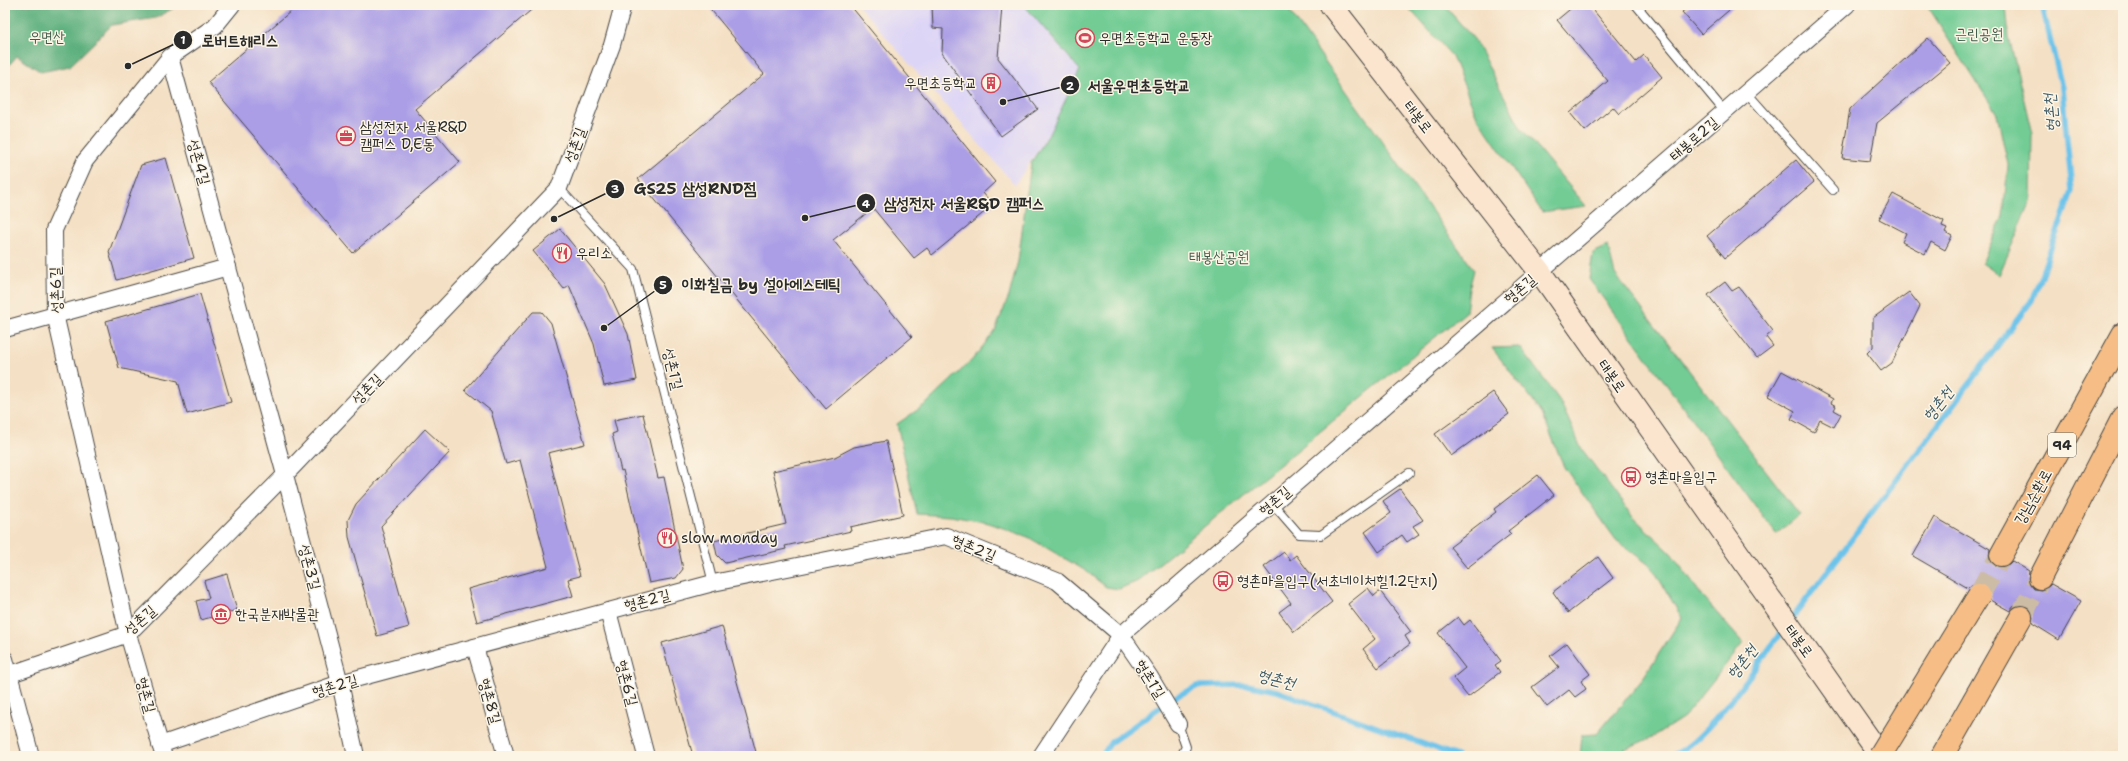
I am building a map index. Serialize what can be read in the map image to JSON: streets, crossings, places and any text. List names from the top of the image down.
{
  "streets": {
    "highway": ["94", "강남순환로"],
    "street": [
      "태봉로",
      "태봉로2길",
      "성촌길",
      "성촌4길",
      "형촌길",
      "성촌6길",
      "형촌2길",
      "성촌3길",
      "형촌1길",
      "형촌6길",
      "형촌8길"
    ],
    "lane": ["성촌1길"]
  },
  "crossings": [
    ["태봉로", "태봉로2길"],
    ["태봉로", "형촌길"],
    ["태봉로2길", "형촌길"],
    ["성촌길", "성촌4길"],
    ["성촌길", "형촌길"],
    ["성촌길", "성촌6길"],
    ["성촌길", "성촌1길"],
    ["성촌길", "성촌3길"],
    ["성촌4길", "성촌6길"],
    ["성촌4길", "성촌3길"],
    ["형촌길", "성촌6길"],
    ["형촌길", "형촌2길"],
    ["형촌길", "형촌1길"],
    ["성촌1길", "형촌2길"],
    ["형촌2길", "성촌3길"],
    ["형촌2길", "형촌1길"],
    ["형촌2길", "형촌6길"],
    ["형촌2길", "형촌8길"]
  ],
  "water": ["형촌천"],
  "parks": ["근린공원", "우면산", "태봉산공원"],
  "places": {
    "sports": ["우면초등학교 운동장"],
    "other": [
      "로버트해리스",
      "서울우면초등학교",
      "삼성전자 서울R&D 캠퍼스",
      "GS25 삼성RND점",
      "이화칠금 by 설아에스테틱"
    ],
    "building": ["우면초등학교"],
    "office": ["삼성전자 서울R&D 캠퍼스 D,E동"],
    "restaurant": ["우리소", "slow monday"],
    "bus stop": ["형촌마을입구", "형촌마을입구(서초네이처힐1.2단지)"],
    "museum": ["한국분재박물관"]
  }
}
